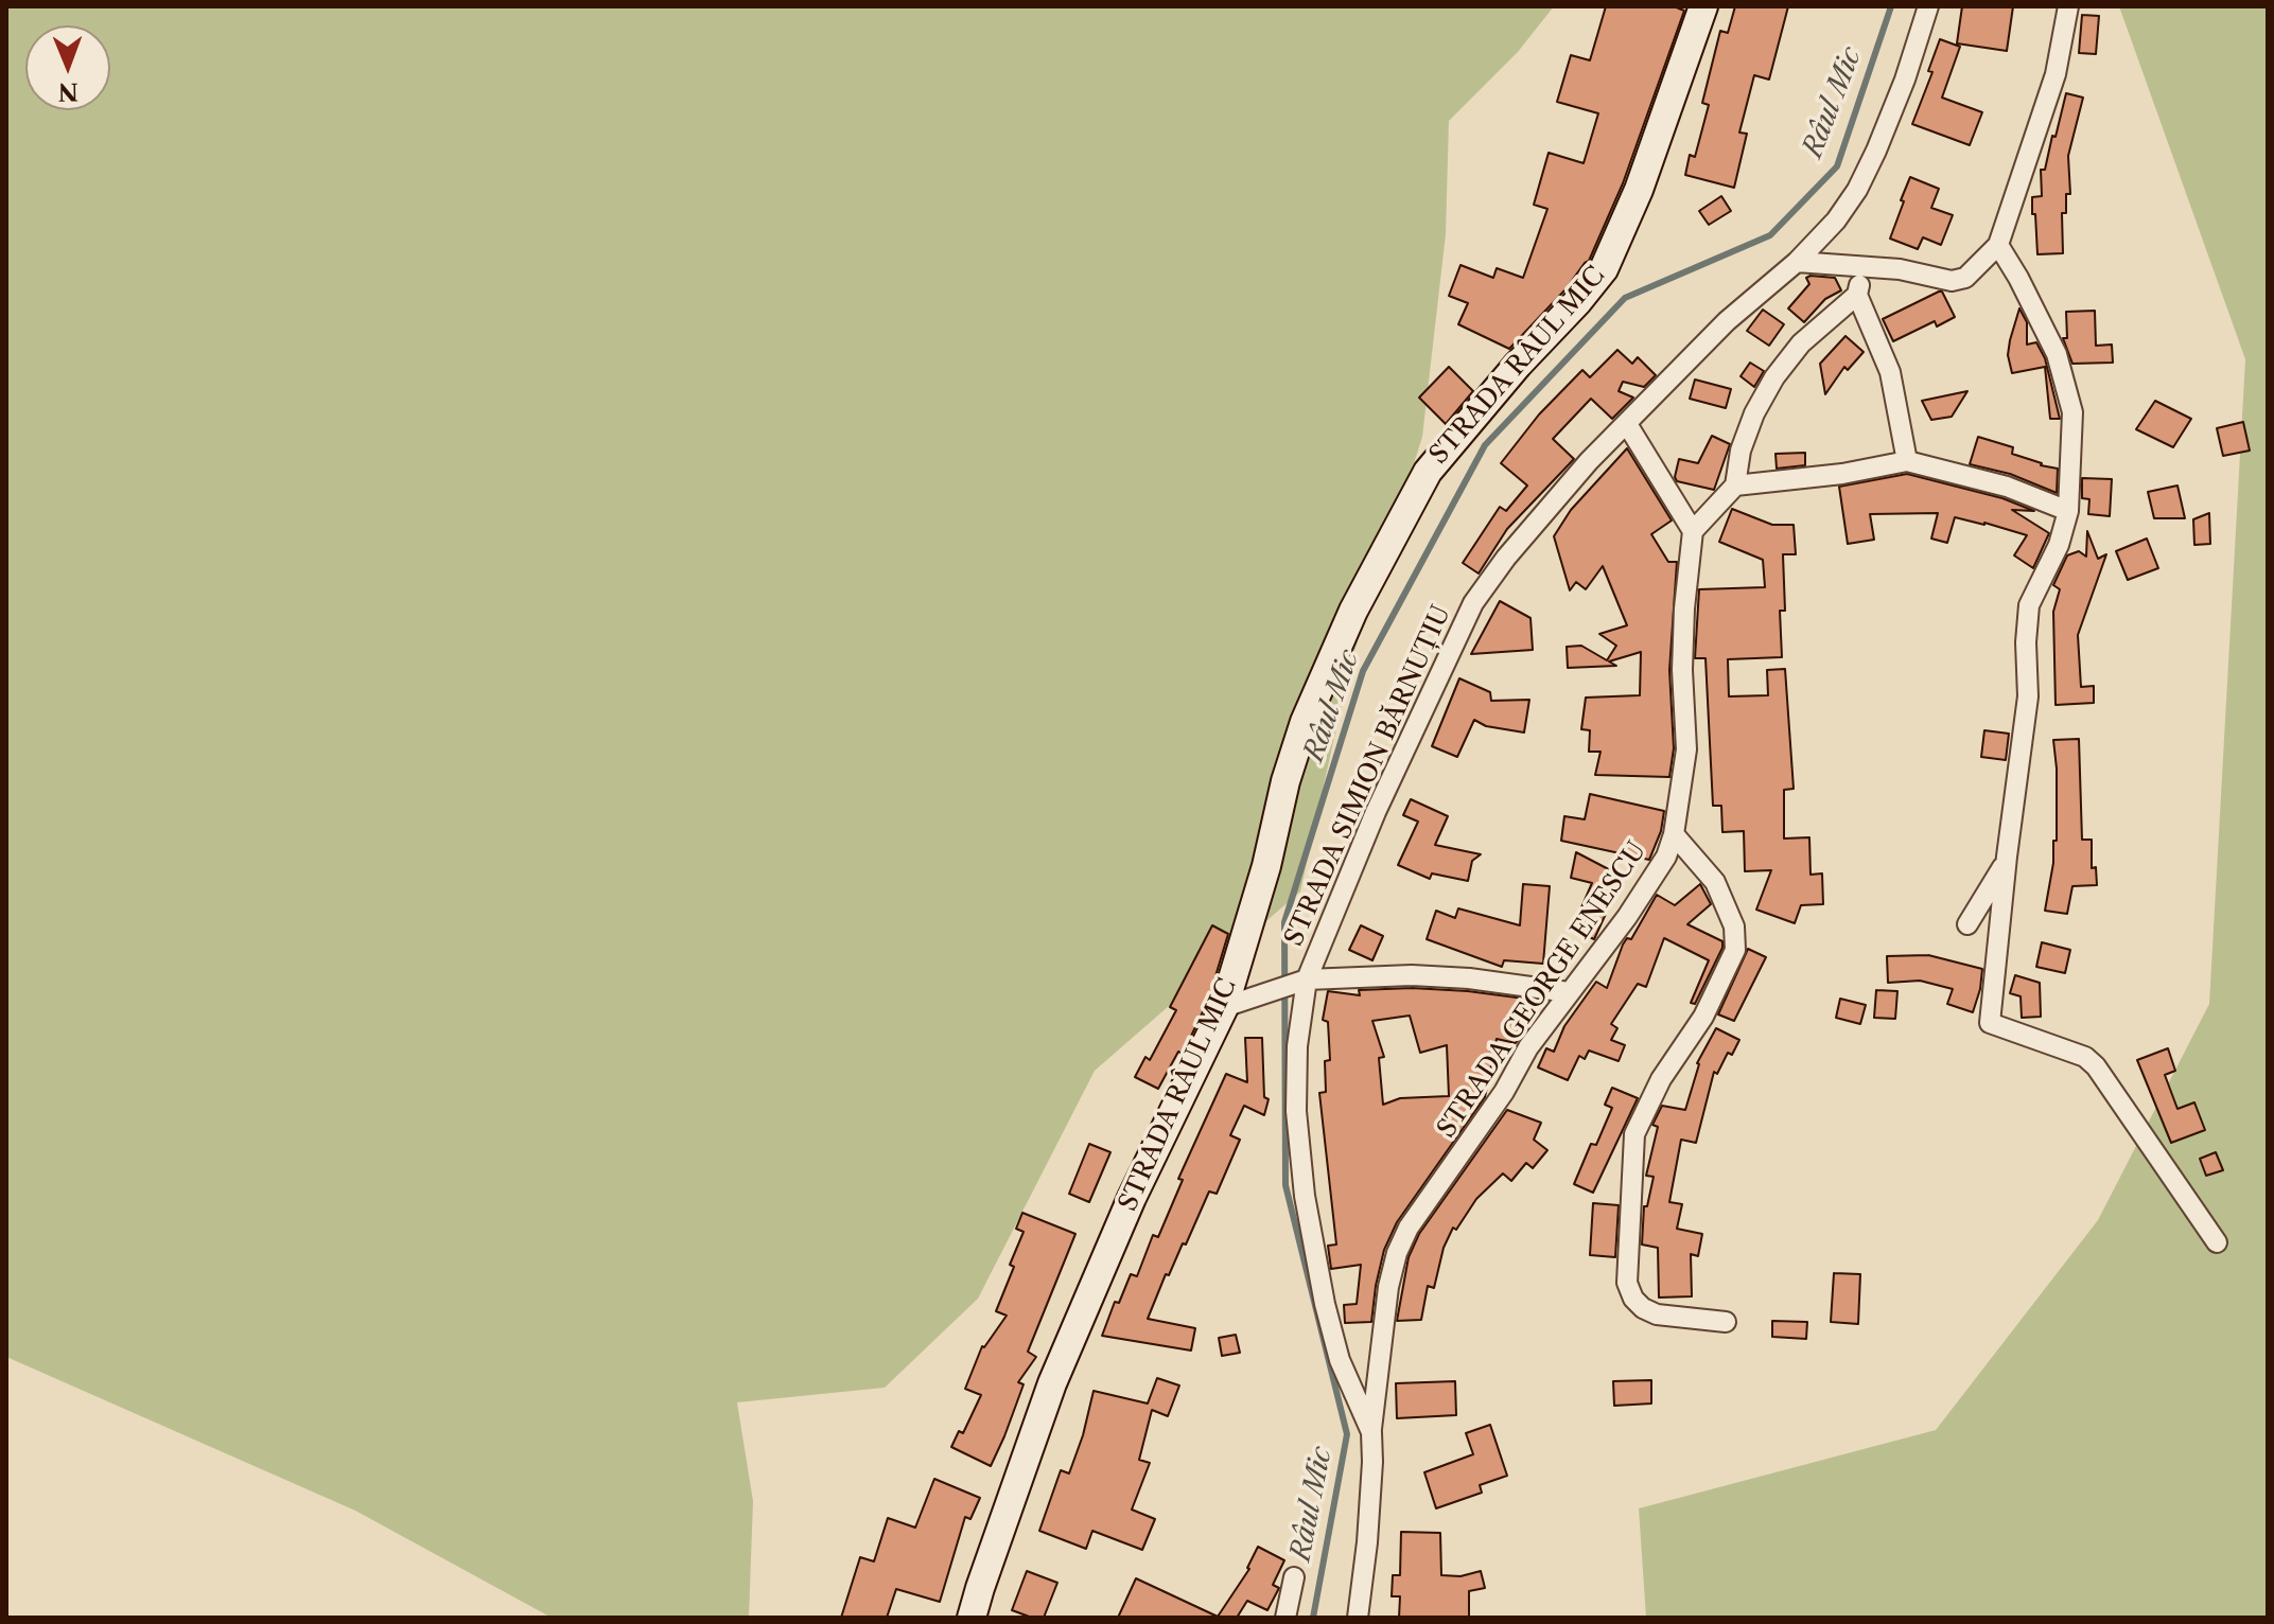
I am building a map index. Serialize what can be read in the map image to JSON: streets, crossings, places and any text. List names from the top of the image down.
{
  "streets": {
    "street": ["STRADA RÂUL MIC", "STRADA SIMION BĂRNUȚIU", "STRADA GEORGE ENESCU"]
  },
  "crossings": [
    ["STRADA SIMION BĂRNUȚIU", "STRADA GEORGE ENESCU"]
  ],
  "water": ["Râul Mic"],
  "north": "bottom"
}
